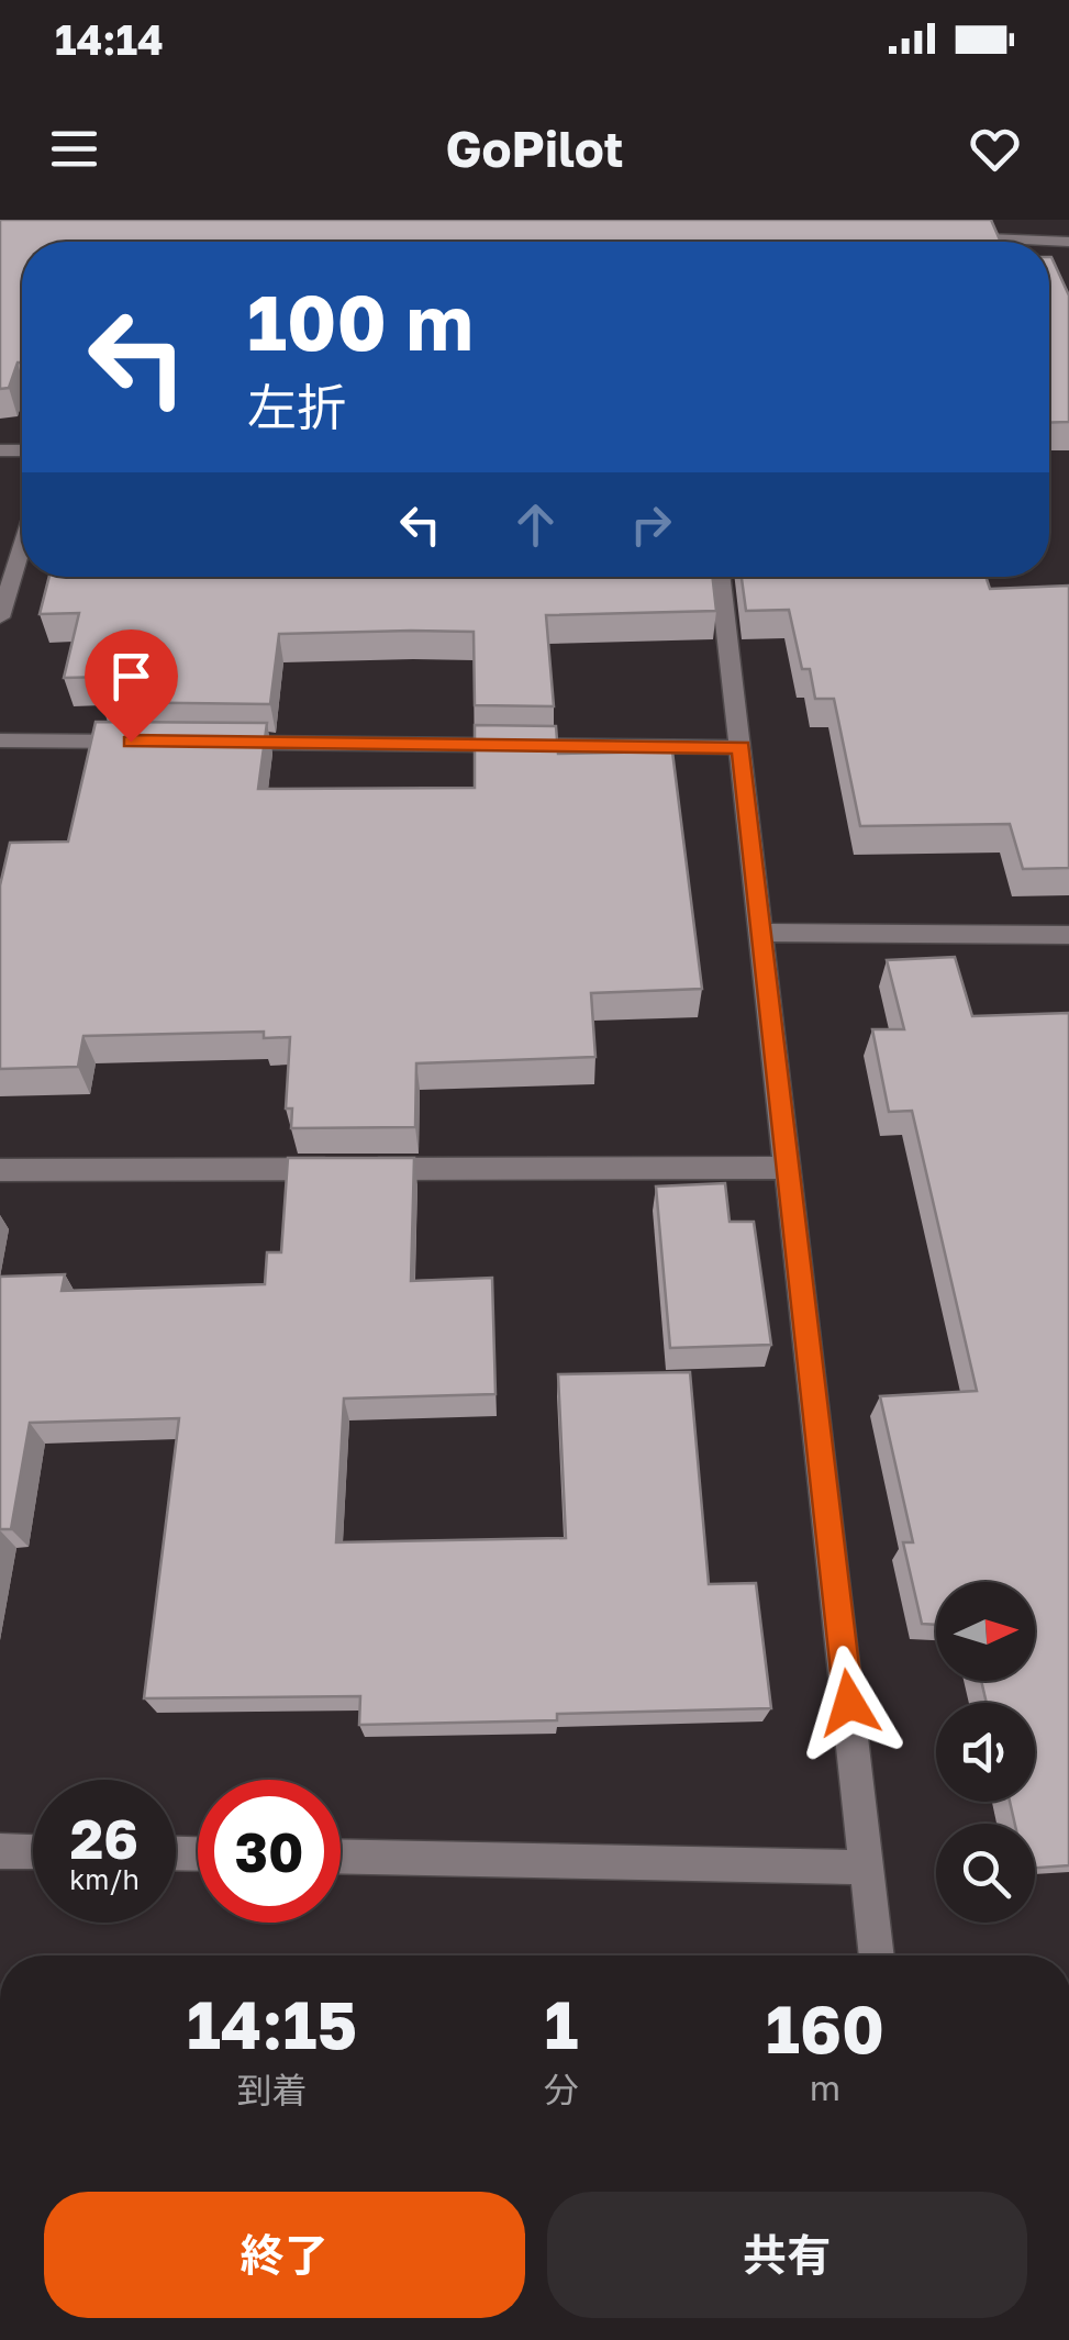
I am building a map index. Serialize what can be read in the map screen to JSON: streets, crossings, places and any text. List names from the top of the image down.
{
  "north": "right",
  "page": {
    "status": "14:14",
    "header": "GoPilot",
    "turn": ["100 m", "左折"],
    "speed": "26 km/h",
    "limit": "30",
    "eta": [
      "14:15",
      "到着",
      "1",
      "分",
      "160",
      "m"
    ],
    "buttons": ["終了", "共有"]
  }
}
